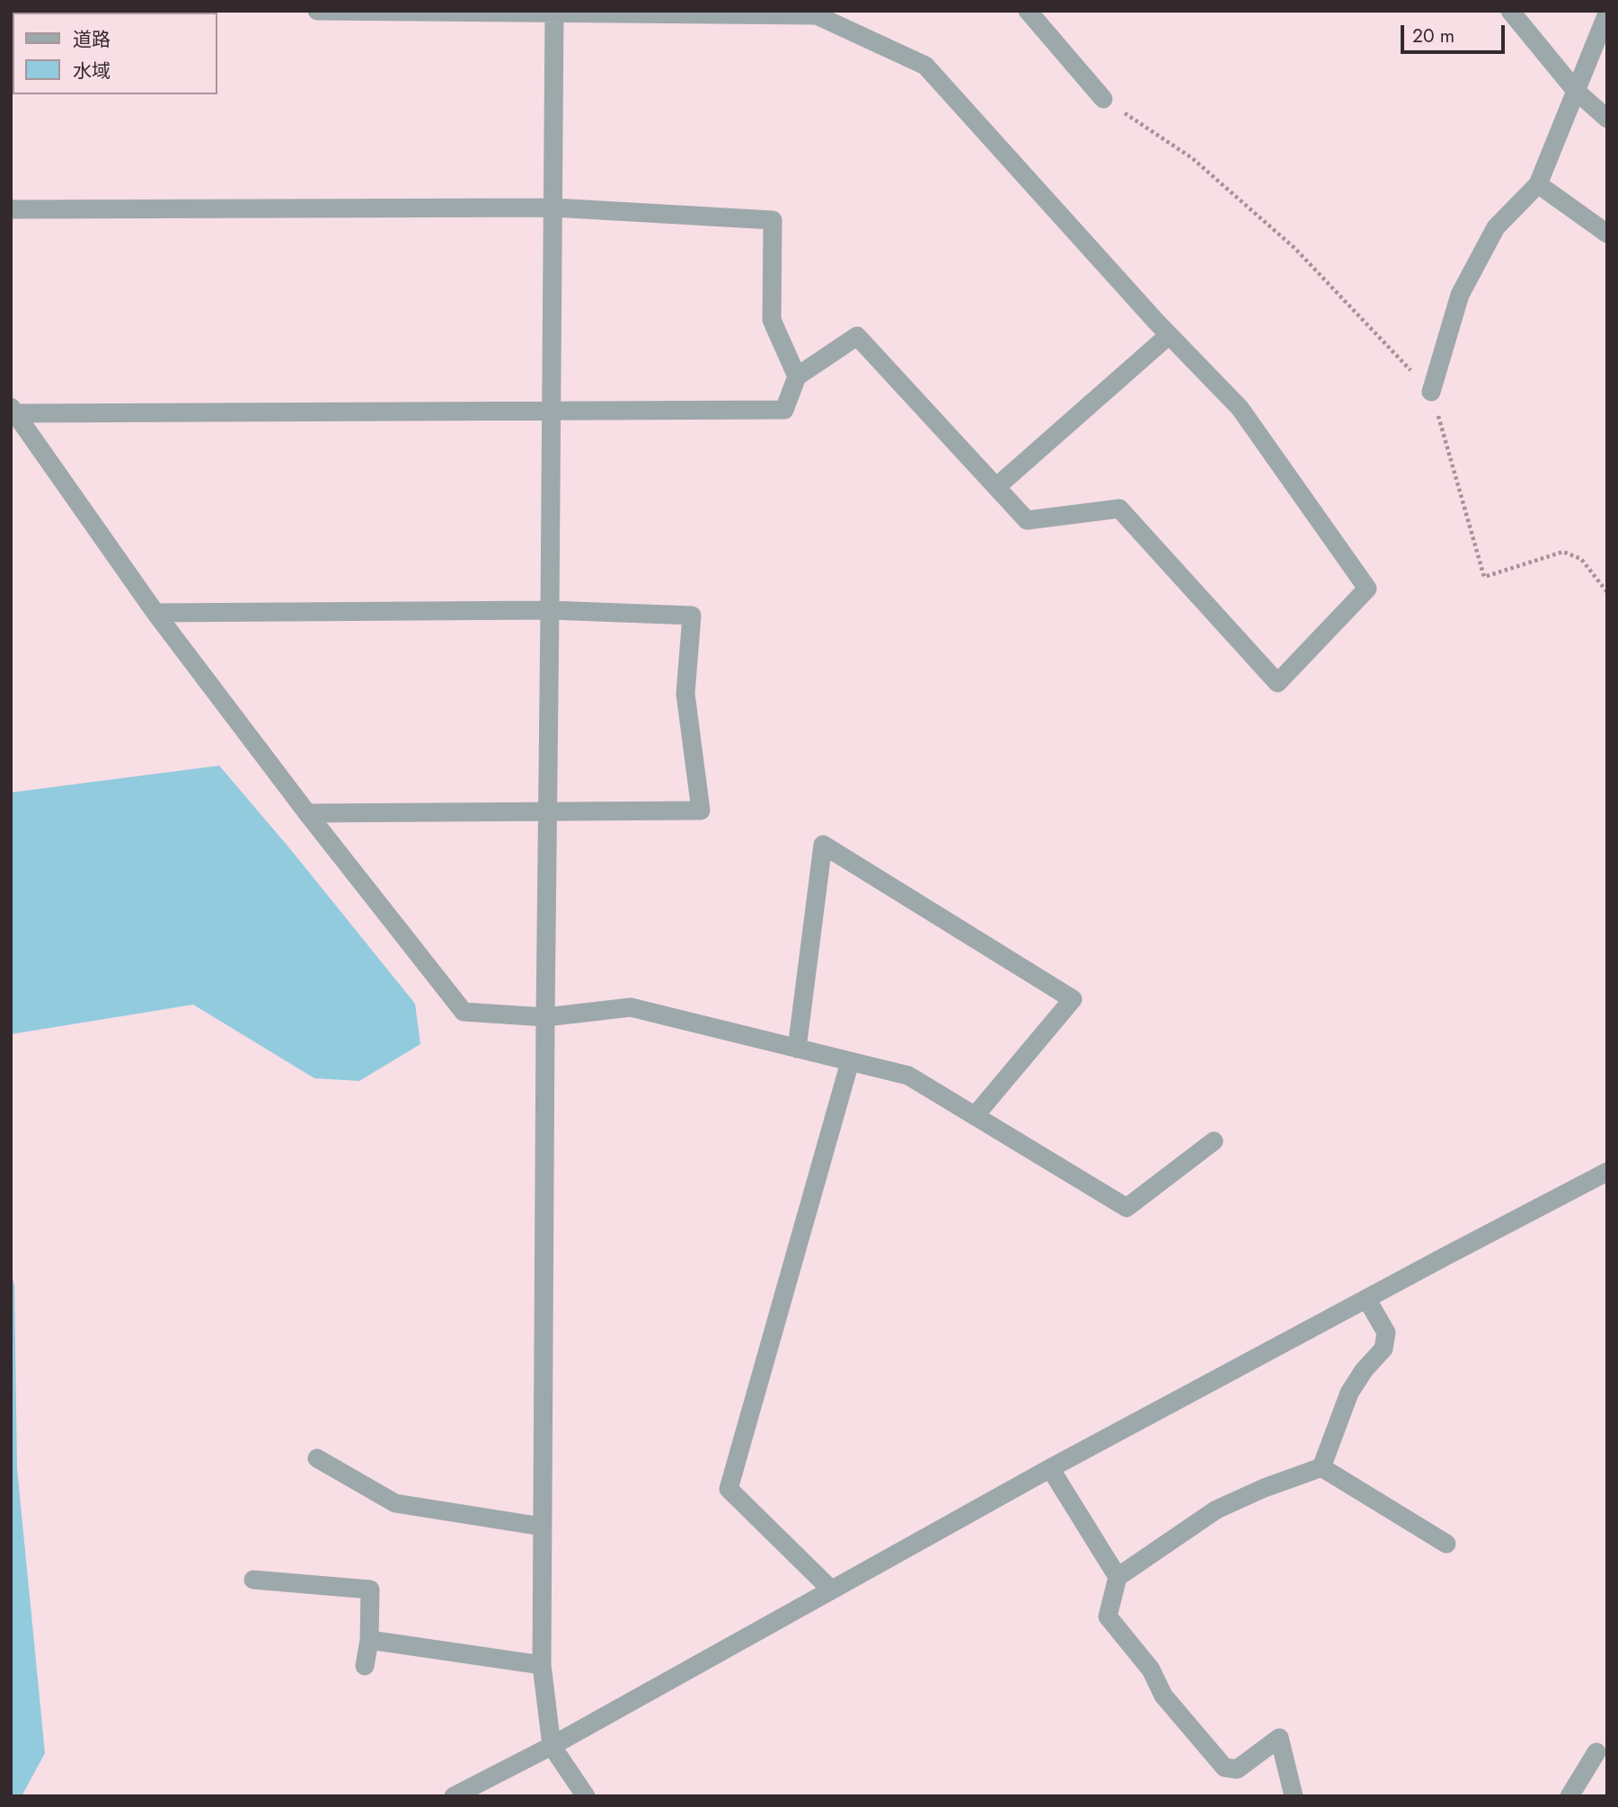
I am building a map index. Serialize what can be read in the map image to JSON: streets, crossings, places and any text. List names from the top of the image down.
{
  "legend": ["道路", "水域"],
  "scale_bar": "20 m"
}
